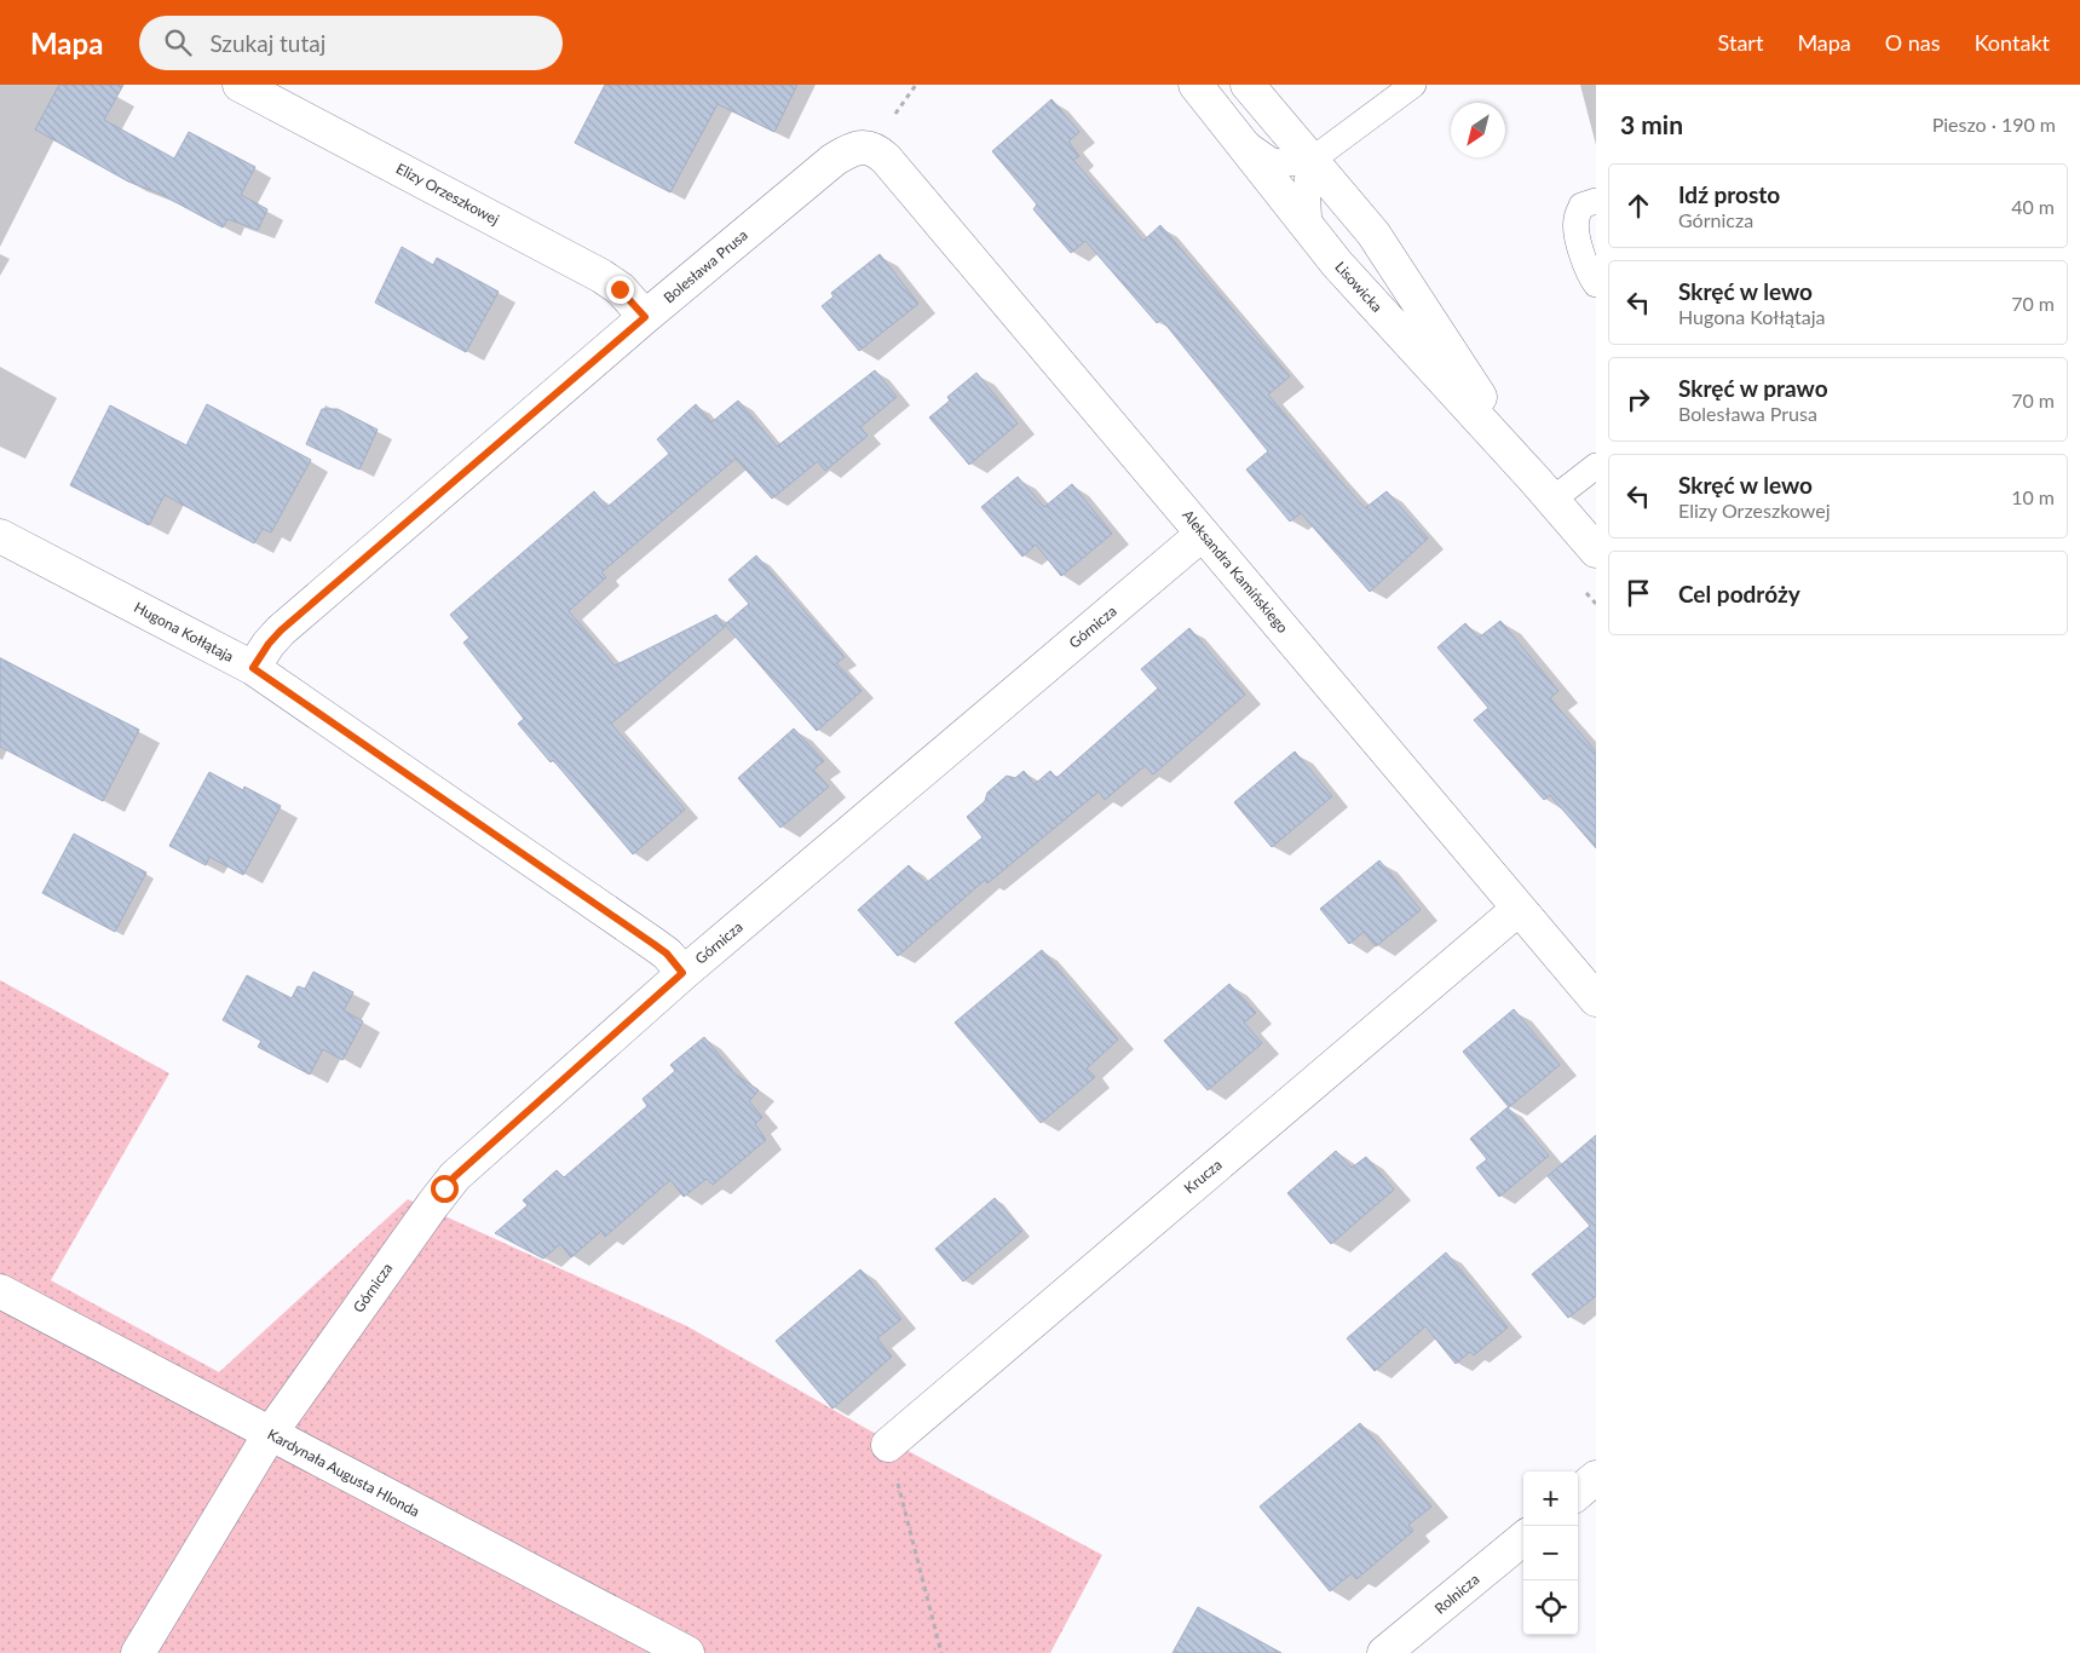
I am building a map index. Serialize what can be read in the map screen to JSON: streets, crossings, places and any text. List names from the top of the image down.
{
  "streets": {
    "street": [
      "Elizy Orzeszkowej",
      "Bolesława Prusa",
      "Lisowicka",
      "Aleksandra Kamińskiego",
      "Górnicza",
      "Hugona Kołłątaja",
      "Krucza",
      "Kardynała Augusta Hlonda",
      "Rolnicza"
    ]
  },
  "crossings": [
    ["Elizy Orzeszkowej", "Bolesława Prusa"],
    ["Bolesława Prusa", "Aleksandra Kamińskiego"],
    ["Bolesława Prusa", "Hugona Kołłątaja"],
    ["Aleksandra Kamińskiego", "Górnicza"],
    ["Aleksandra Kamińskiego", "Krucza"],
    ["Górnicza", "Hugona Kołłątaja"],
    ["Górnicza", "Kardynała Augusta Hlonda"]
  ],
  "north": "bottom left",
  "page": {
    "header": "Mapa",
    "search": "Szukaj tutaj",
    "nav": [
      "Start",
      "Mapa",
      "O nas",
      "Kontakt"
    ],
    "heading": ["3 min", "Pieszo · 190 m"],
    "list": [
      ["Idź prosto", "Górnicza", "40 m"],
      ["Skręć w lewo", "Hugona Kołłątaja", "70 m"],
      ["Skręć w prawo", "Bolesława Prusa", "70 m"],
      ["Skręć w lewo", "Elizy Orzeszkowej", "10 m"],
      "Cel podróży"
    ],
    "map_buttons": ["+", "−"]
  }
}
